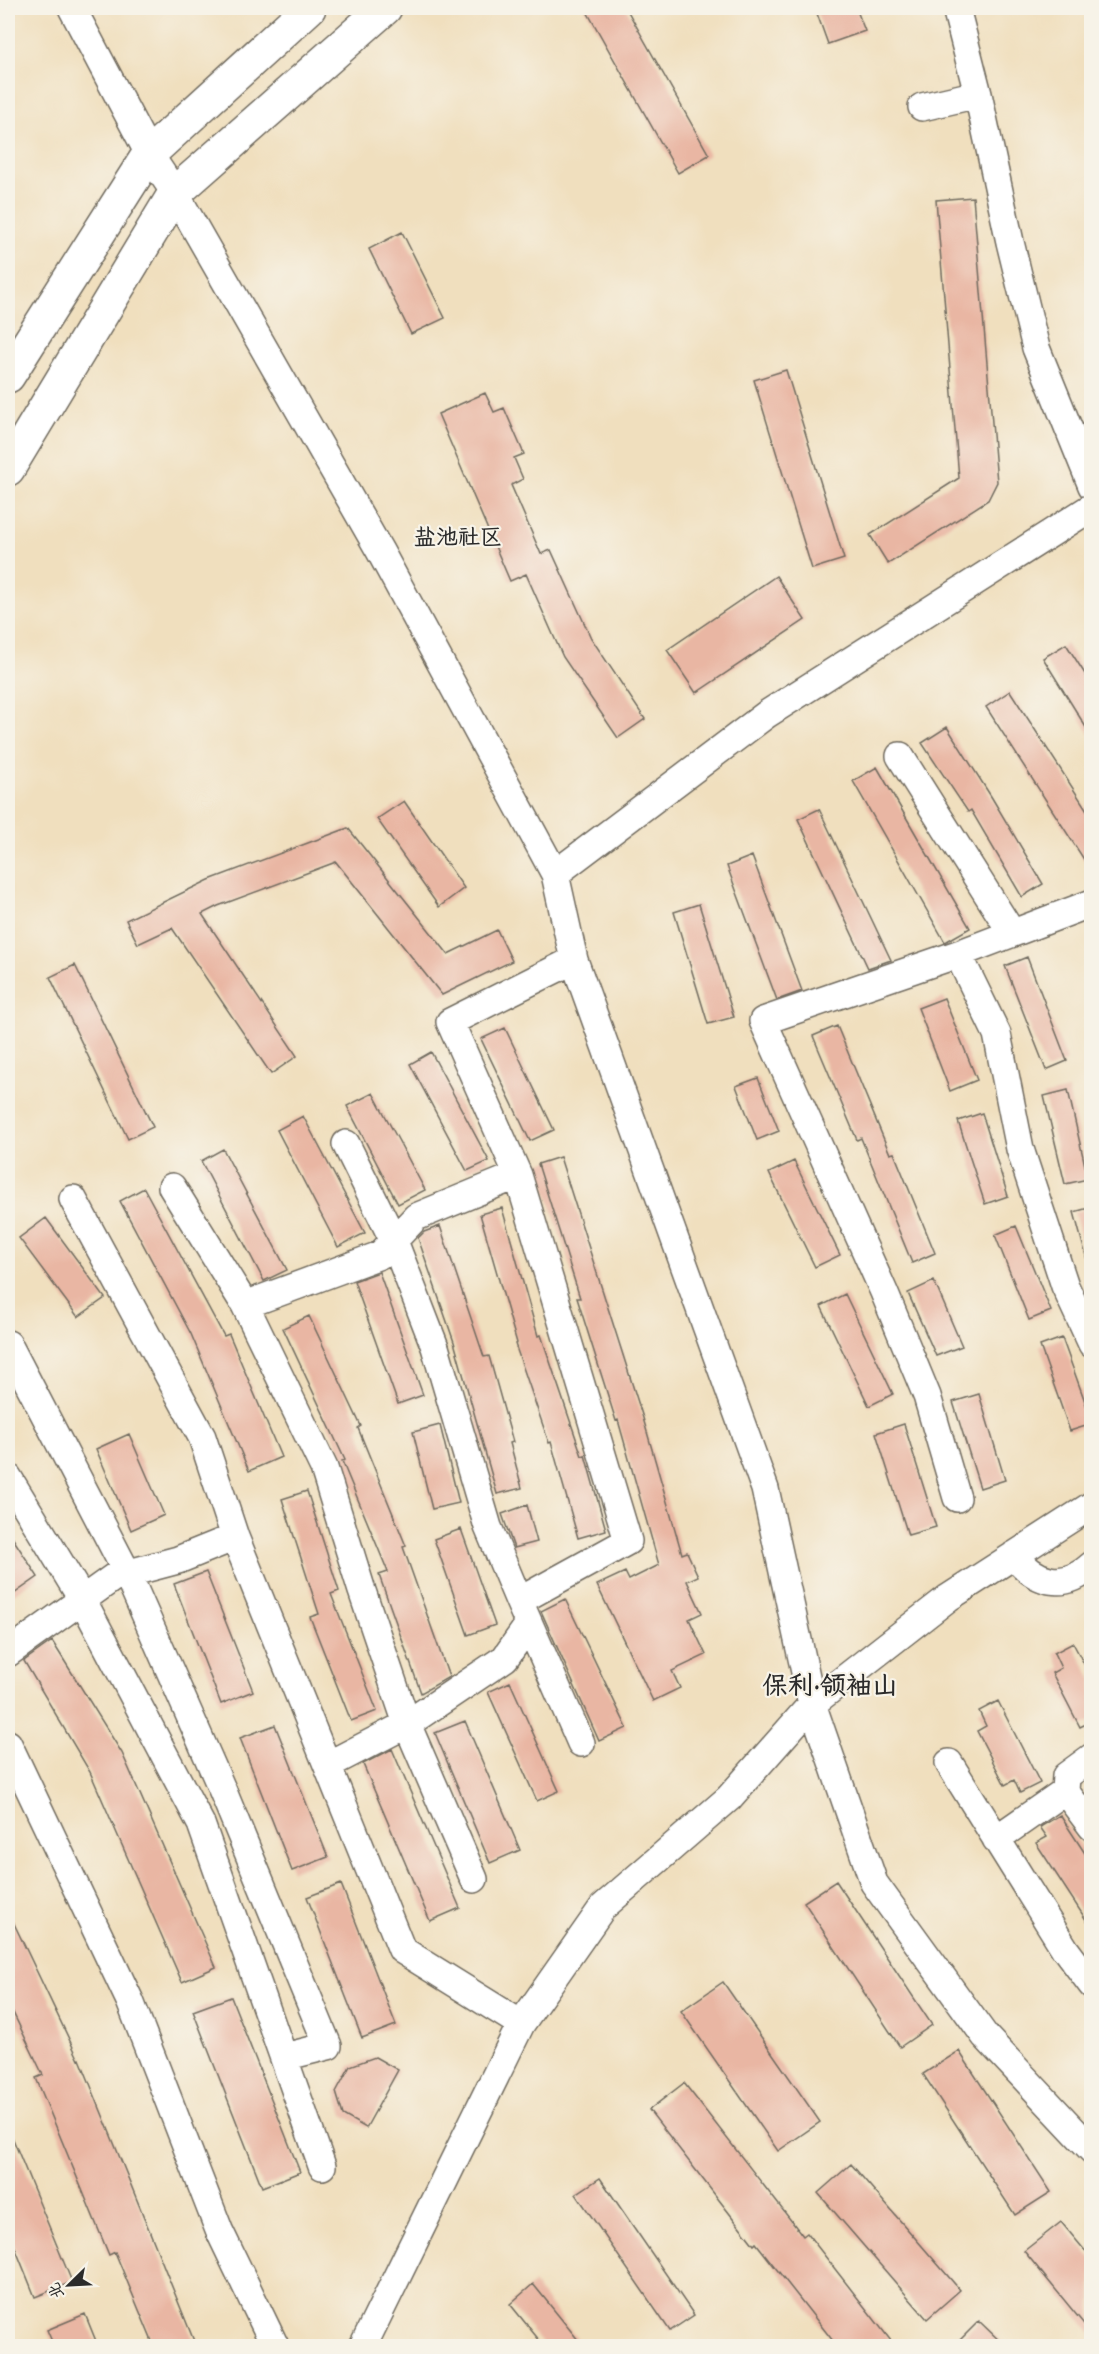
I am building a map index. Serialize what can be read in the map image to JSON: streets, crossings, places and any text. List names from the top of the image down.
{
  "districts": ["盐池社区", "保利·领袖山"],
  "north": "bottom left"
}
